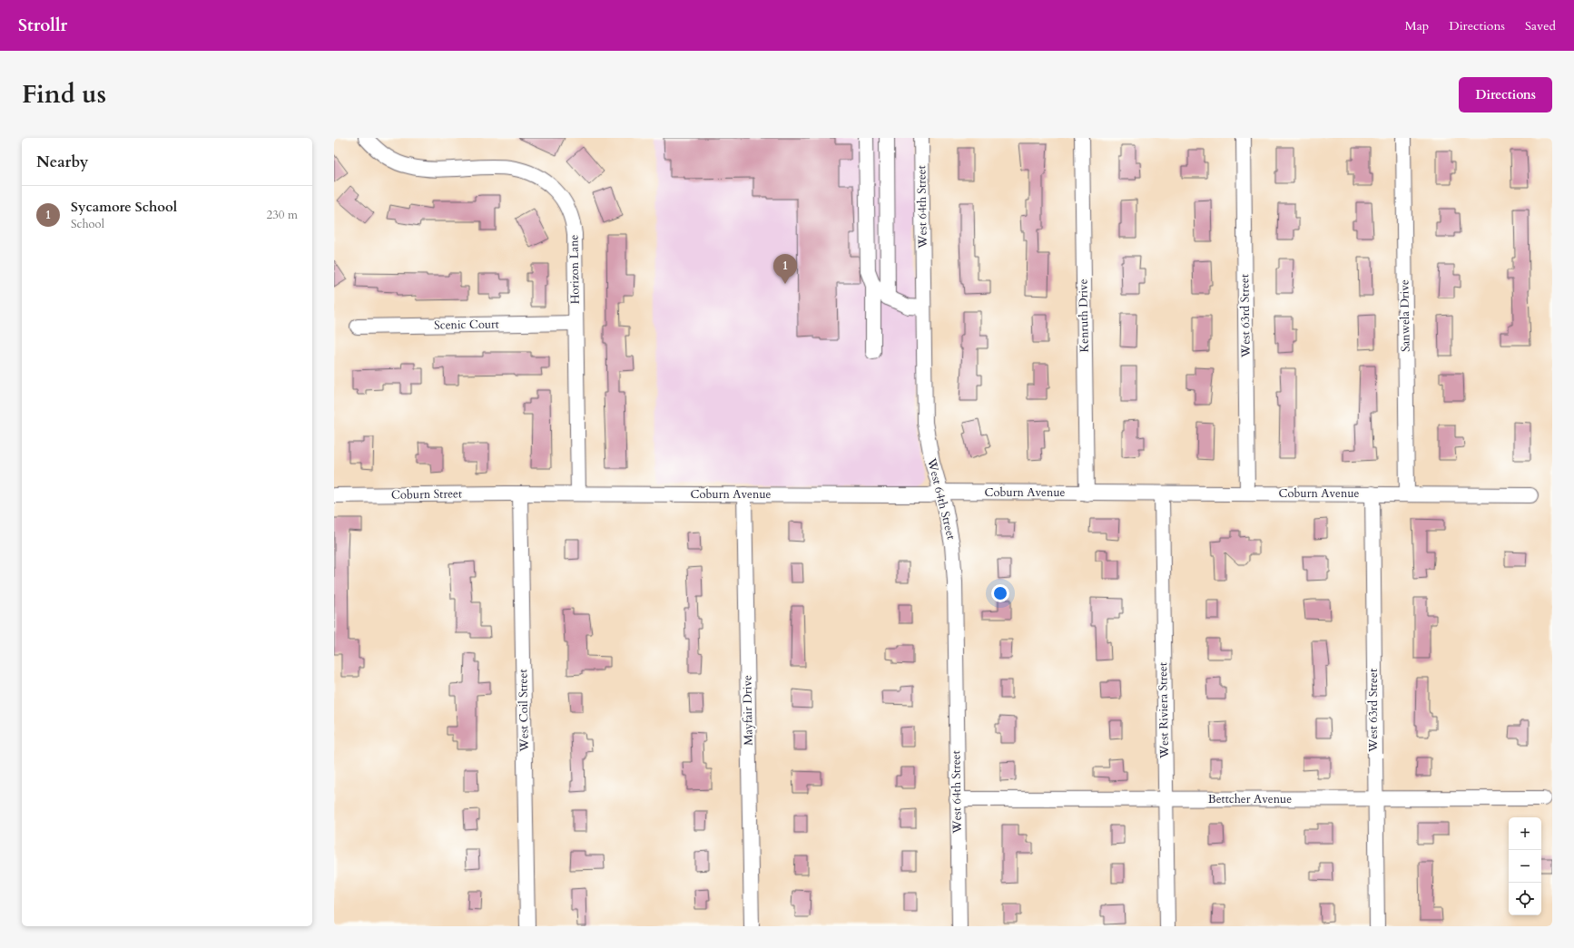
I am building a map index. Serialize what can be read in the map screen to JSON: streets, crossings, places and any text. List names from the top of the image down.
{
  "streets": {
    "street": [
      "West 64th Street",
      "Horizon Lane",
      "Kenruth Drive",
      "West 63rd Street",
      "Sanwela Drive",
      "Scenic Court",
      "Coburn Avenue",
      "Coburn Street",
      "West Coil Street",
      "Mayfair Drive",
      "West Riviera Street",
      "Bettcher Avenue"
    ]
  },
  "crossings": [
    ["West 64th Street", "Coburn Avenue"],
    ["West 64th Street", "Bettcher Avenue"],
    ["Horizon Lane", "Scenic Court"],
    ["Horizon Lane", "Coburn Avenue"],
    ["Kenruth Drive", "Coburn Avenue"],
    ["West 63rd Street", "Coburn Avenue"],
    ["West 63rd Street", "Bettcher Avenue"],
    ["Sanwela Drive", "Coburn Avenue"],
    ["Coburn Avenue", "Coburn Street"],
    ["Coburn Avenue", "West Coil Street"],
    ["Coburn Avenue", "Mayfair Drive"],
    ["Coburn Avenue", "West Riviera Street"],
    ["Coburn Street", "West Coil Street"],
    ["West Riviera Street", "Bettcher Avenue"]
  ],
  "page": {
    "header": "Strollr",
    "nav": ["Map", "Directions", "Saved"],
    "title": "Find us",
    "buttons": "Directions",
    "heading": "Nearby",
    "list": [
      {
        "mark": "1",
        "name": "Sycamore School",
        "note": "School",
        "value": "230 m"
      }
    ],
    "pins": "1",
    "map_buttons": ["+", "−"]
  }
}
